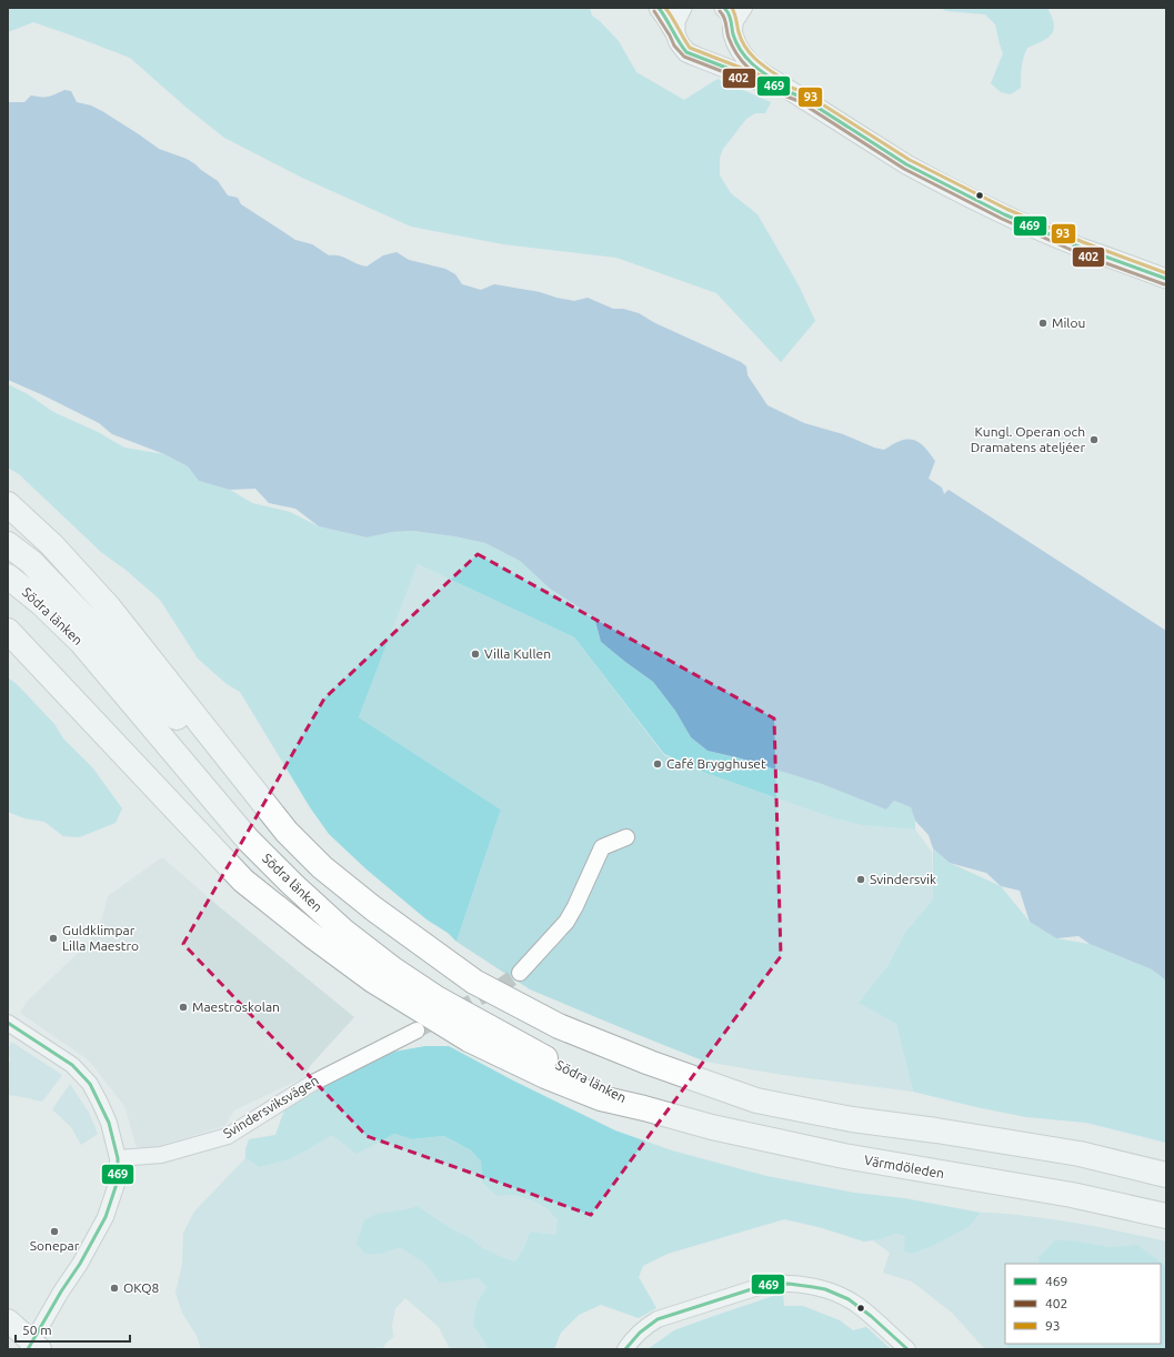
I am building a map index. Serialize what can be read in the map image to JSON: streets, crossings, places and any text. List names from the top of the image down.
{
  "streets": {
    "highway": ["Södra länken", "Värmdöleden"],
    "street": ["Svindersviksvägen"]
  },
  "crossings": [
    ["Södra länken", "Värmdöleden"]
  ],
  "places": [
    "Milou",
    "Kungl. Operan och Dramatens ateljéer",
    "Villa Kullen",
    "Café Brygghuset",
    "Svindersvik",
    "Guldklimpar Lilla Maestro",
    "Maestroskolan",
    "Sonepar",
    "OKQ8"
  ],
  "lines": ["transit line 469", "transit line 93", "transit line 402"],
  "legend": ["469", "402", "93"],
  "scale_bar": "50 m"
}
